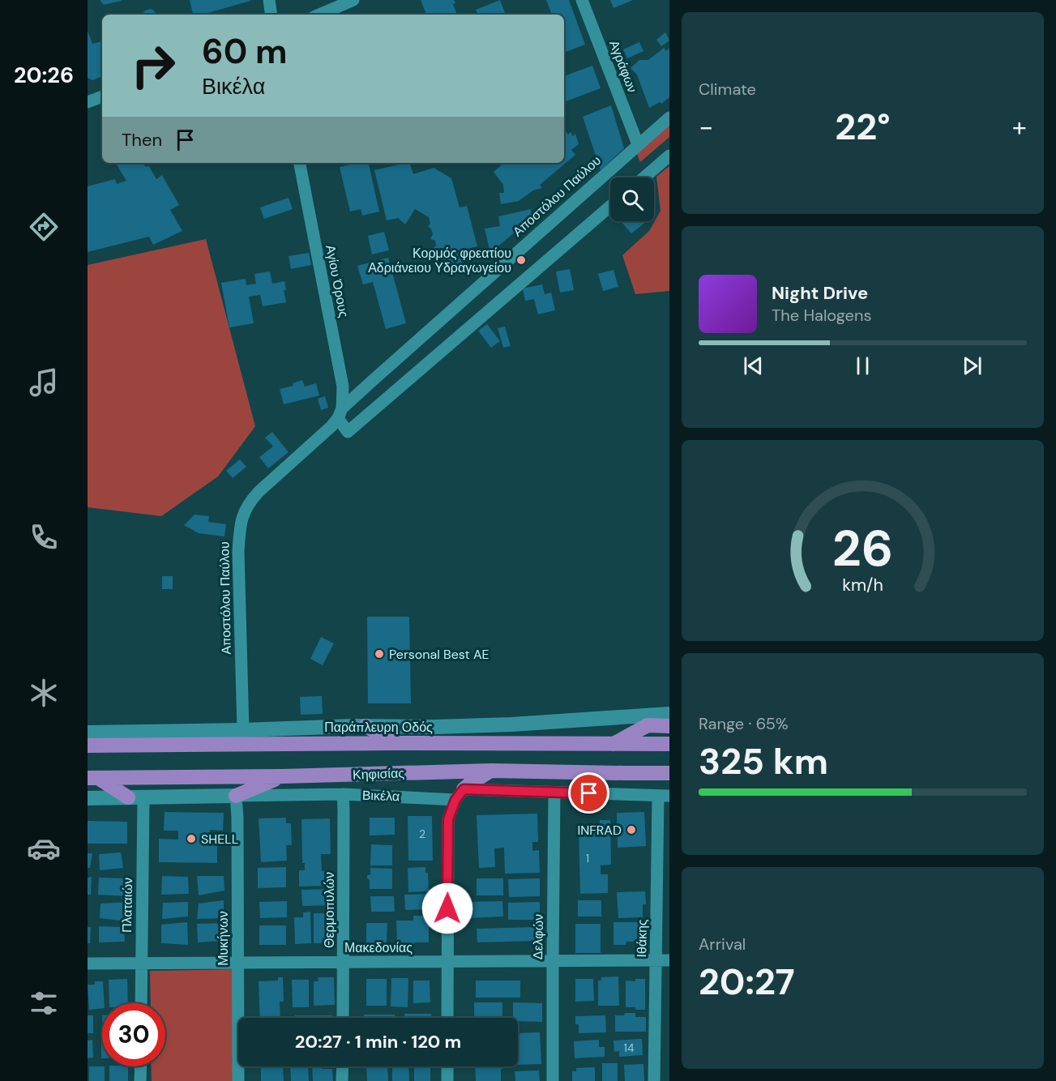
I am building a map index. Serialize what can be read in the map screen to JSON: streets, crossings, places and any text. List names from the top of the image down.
{
  "streets": {
    "main road": ["Κηφισίας"],
    "street": [
      "Αγράφων",
      "Αποστόλου Παύλου",
      "Αγίου Όρους",
      "Παράπλευρη Οδός",
      "Βικέλα",
      "Πλαταιών",
      "Θερμοπυλών",
      "Δελφών",
      "Μυκήνων",
      "Ιθάκης",
      "Μακεδονίας"
    ]
  },
  "crossings": [
    ["Αγράφων", "Αποστόλου Παύλου"],
    ["Αποστόλου Παύλου", "Αγίου Όρους"],
    ["Αποστόλου Παύλου", "Παράπλευρη Οδός"],
    ["Βικέλα", "Πλαταιών"],
    ["Βικέλα", "Θερμοπυλών"],
    ["Βικέλα", "Δελφών"],
    ["Βικέλα", "Μυκήνων"],
    ["Βικέλα", "Ιθάκης"],
    ["Πλαταιών", "Μακεδονίας"],
    ["Θερμοπυλών", "Μακεδονίας"],
    ["Δελφών", "Μακεδονίας"],
    ["Μυκήνων", "Μακεδονίας"],
    ["Ιθάκης", "Μακεδονίας"]
  ],
  "places": [
    "Κορμός φρεατίου Αδριάνειου Υδραγωγείου",
    "Personal Best AE",
    "INFRAD",
    "SHELL"
  ],
  "house_numbers": ["2", "1", "14"],
  "page": {
    "tabs": "20:26",
    "tile": [
      "Climate",
      ["Range · 65%", "325 km"],
      ["Arrival", "20:27"]
    ],
    "turn": ["60 m", "Βικέλα"],
    "heat": ["−", "22°", "+"],
    "then": "Then",
    "song": ["Night Drive", "The Halogens"],
    "limit": "30",
    "trip": "20:27 · 1 min · 120 m",
    "gauge": ["26", "km/h"]
  }
}
